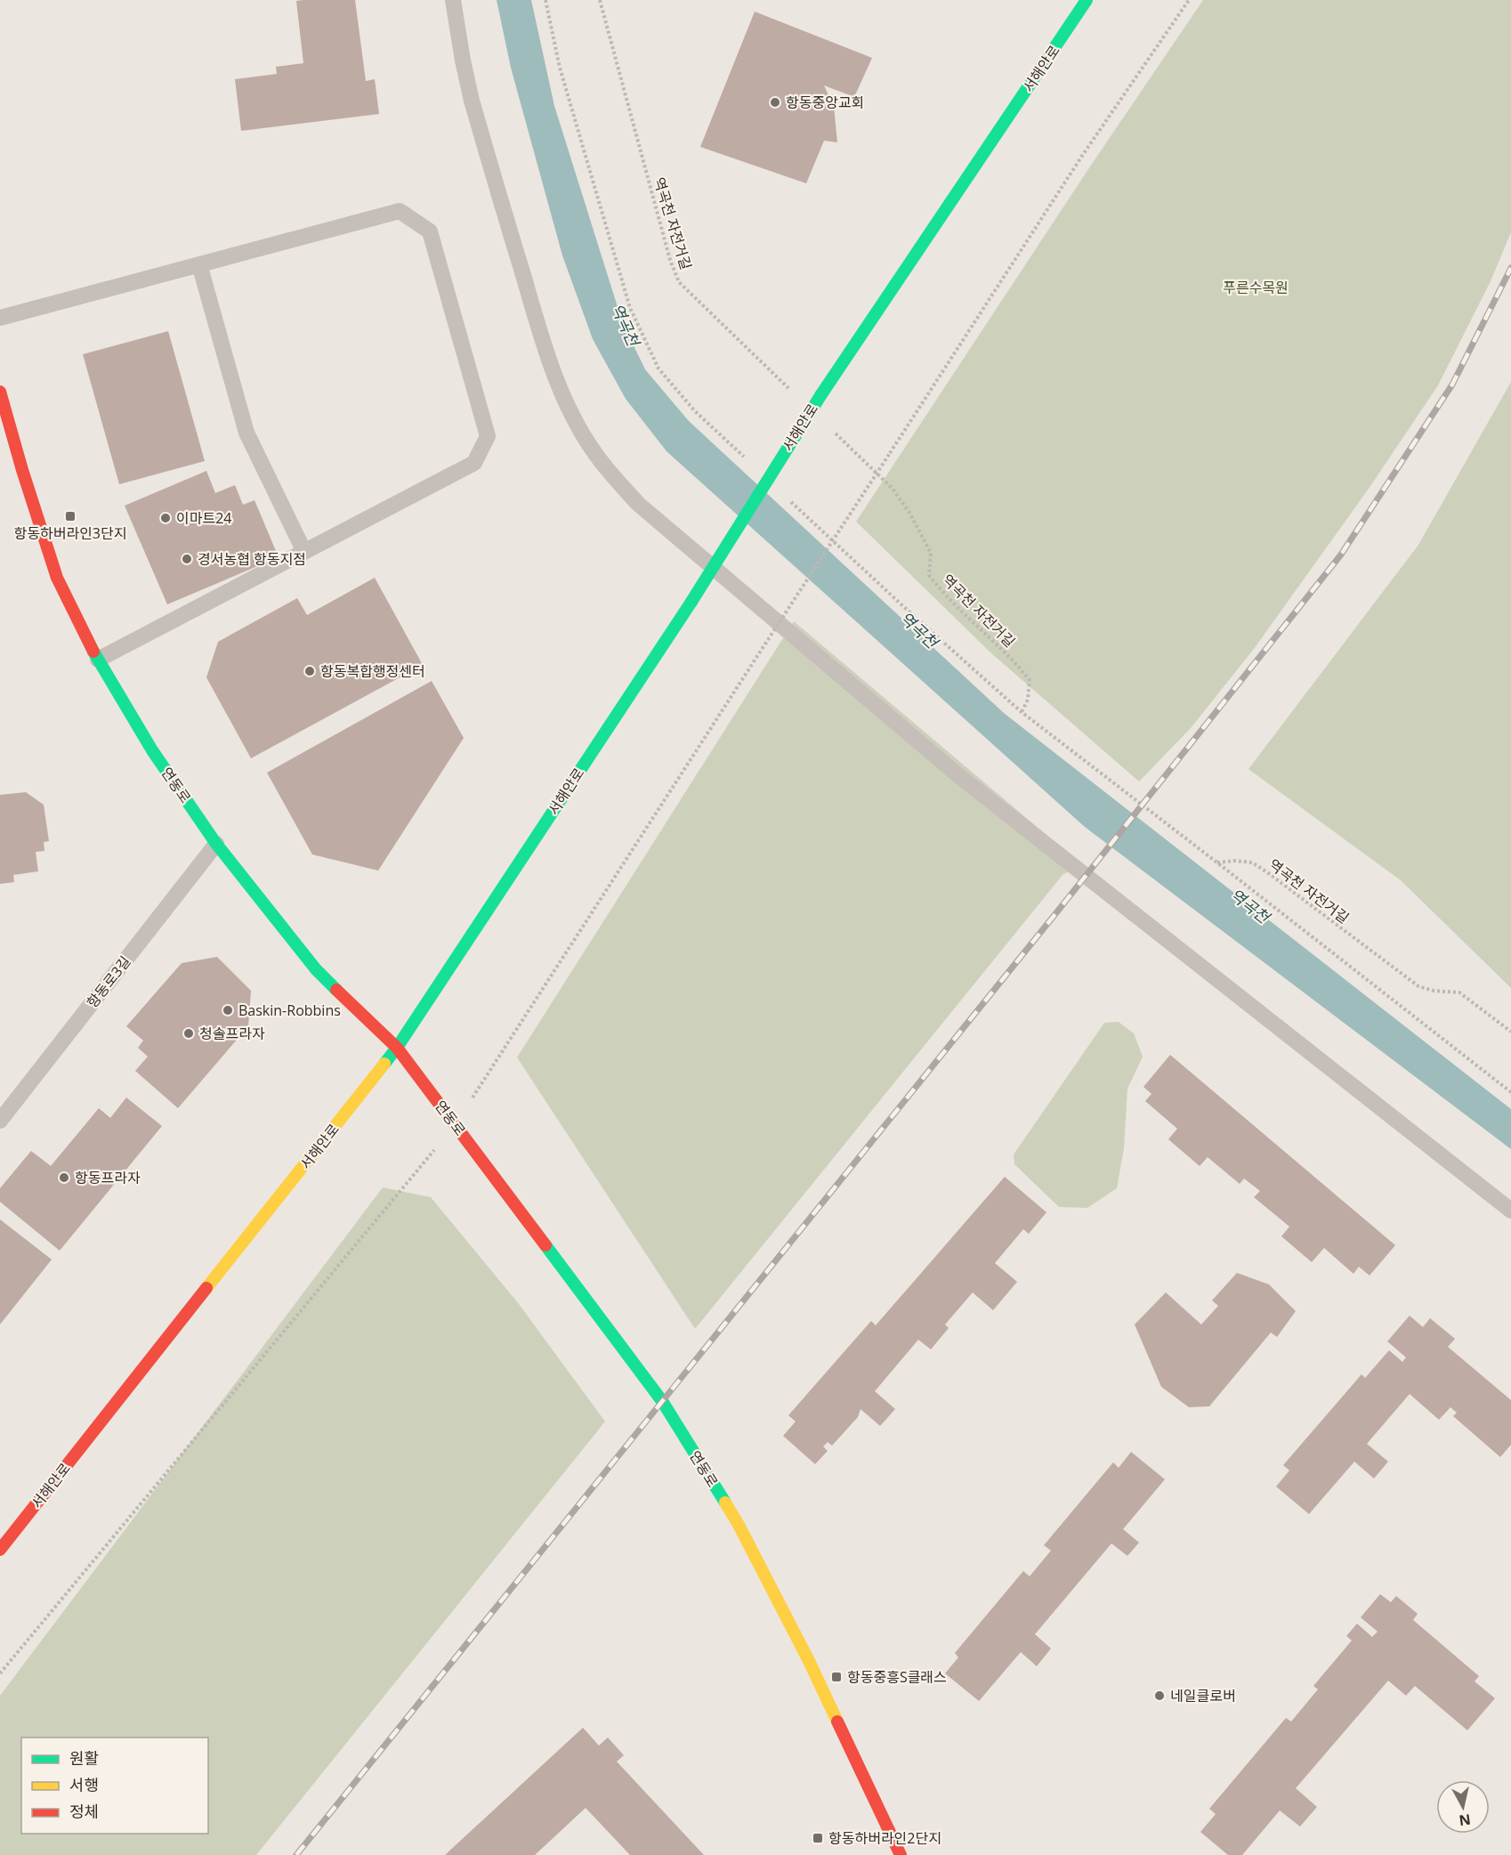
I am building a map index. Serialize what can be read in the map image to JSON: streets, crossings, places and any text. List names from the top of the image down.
{
  "streets": {
    "main road": ["서해안로", "연동로"],
    "lane": ["항동로3길"],
    "path": ["역곡천 자전거길"]
  },
  "crossings": [
    ["서해안로", "연동로"],
    ["연동로", "항동로3길"]
  ],
  "water": ["역곡천"],
  "parks": ["푸른수목원"],
  "places": {
    "other": [
      "항동중앙교회",
      "이마트24",
      "경서농협 항동지점",
      "항동복합행정센터",
      "Baskin-Robbins",
      "청솔프라자",
      "항동프라자",
      "네일클로버"
    ],
    "transit": ["항동하버라인3단지", "항동중흥S클래스", "항동하버라인2단지"]
  },
  "legend": ["원활", "서행", "정체"],
  "north": "bottom"
}
